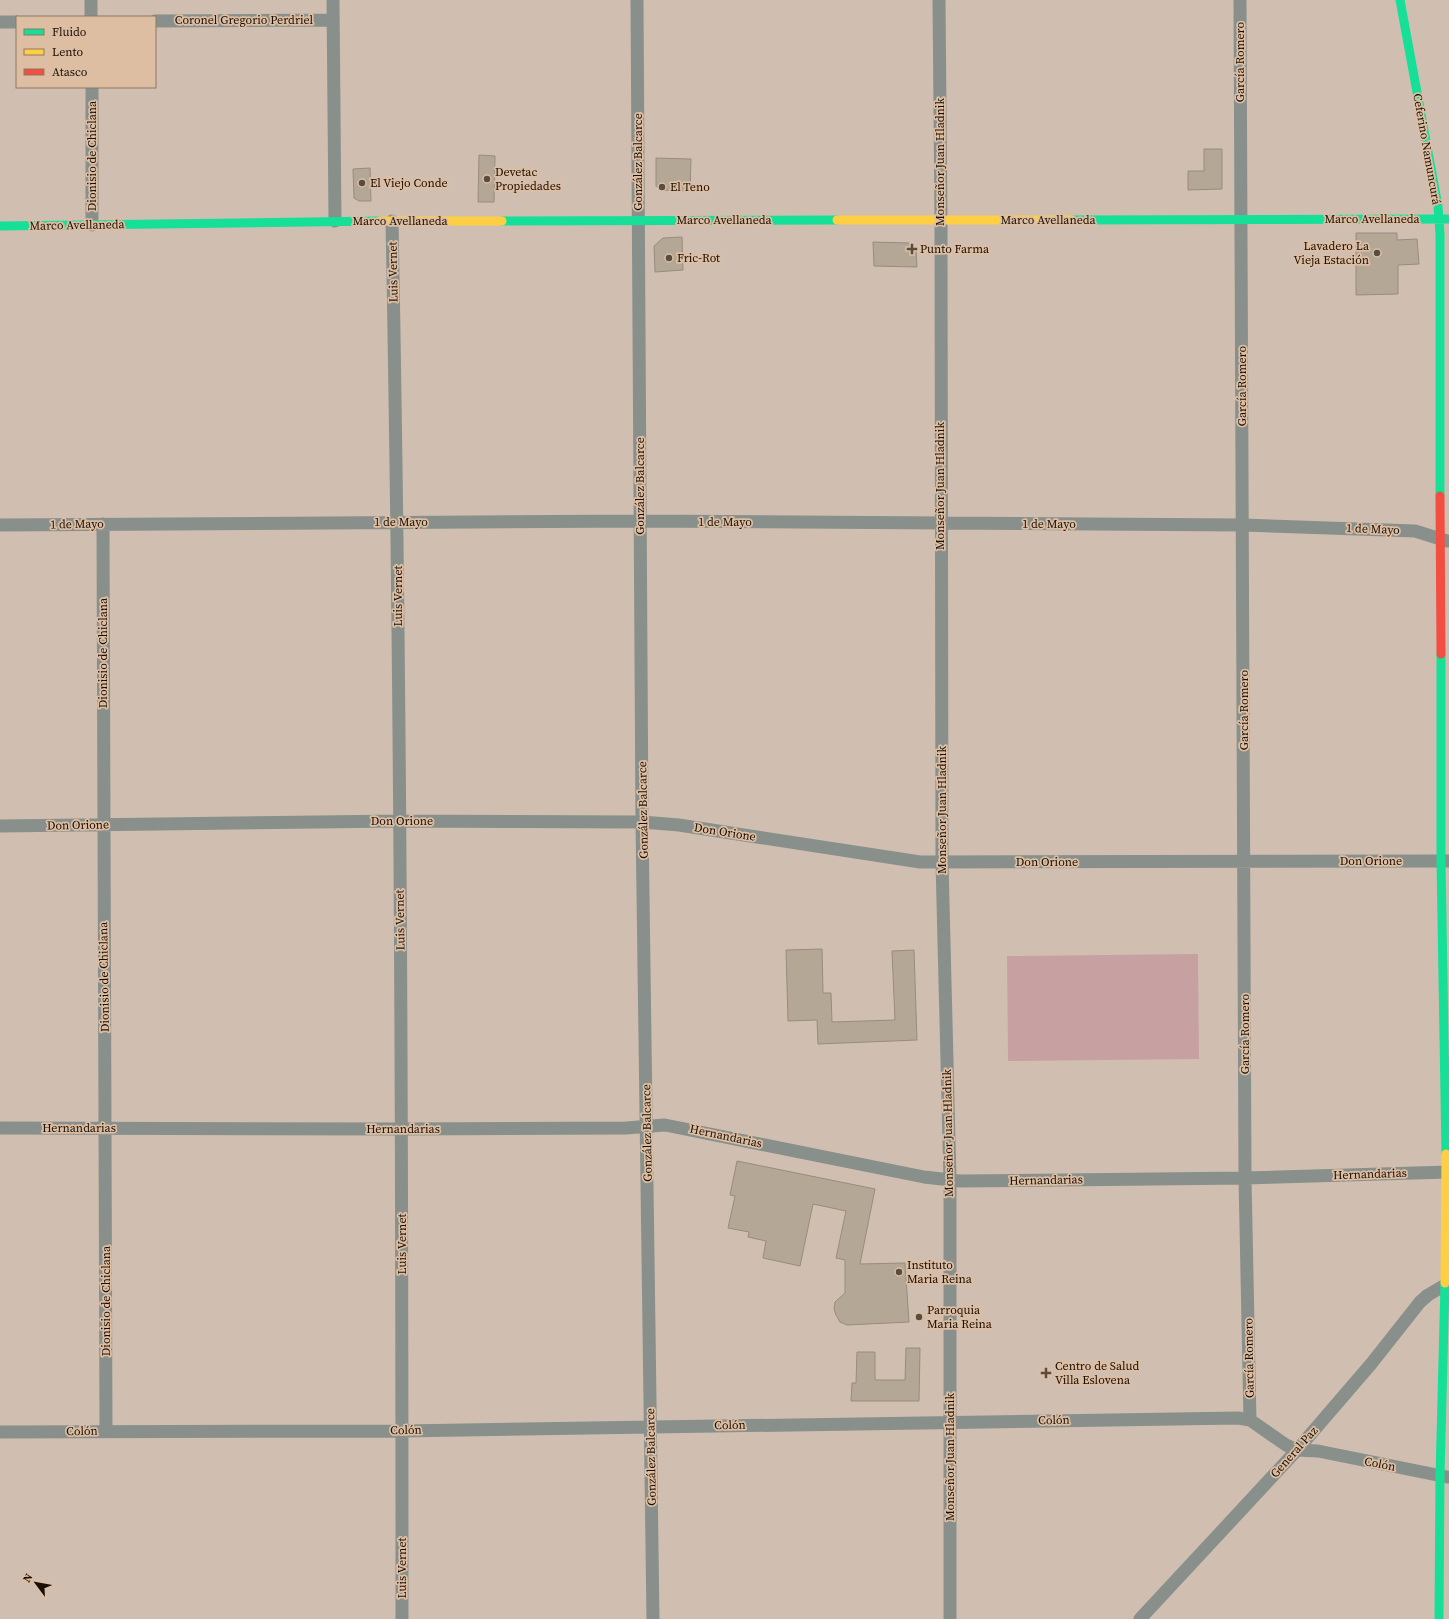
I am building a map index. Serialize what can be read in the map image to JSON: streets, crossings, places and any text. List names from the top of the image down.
{
  "streets": {
    "street": [
      "Coronel Gregorio Perdriel",
      "García Romero",
      "Ceferino Namuncurá",
      "Dionisio de Chiclana",
      "González Balcarce",
      "Monseñor Juan Hladnik",
      "Marco Avellaneda",
      "Luis Vernet",
      "1 de Mayo",
      "Don Orione",
      "Hernandarias",
      "Colón",
      "General Paz"
    ]
  },
  "crossings": [
    ["García Romero", "Marco Avellaneda"],
    ["García Romero", "1 de Mayo"],
    ["García Romero", "Don Orione"],
    ["García Romero", "Hernandarias"],
    ["García Romero", "Colón"],
    ["Ceferino Namuncurá", "Marco Avellaneda"],
    ["Ceferino Namuncurá", "1 de Mayo"],
    ["Ceferino Namuncurá", "Don Orione"],
    ["Ceferino Namuncurá", "Hernandarias"],
    ["Ceferino Namuncurá", "Colón"],
    ["Ceferino Namuncurá", "General Paz"],
    ["Dionisio de Chiclana", "Marco Avellaneda"],
    ["Dionisio de Chiclana", "1 de Mayo"],
    ["Dionisio de Chiclana", "Don Orione"],
    ["Dionisio de Chiclana", "Hernandarias"],
    ["Dionisio de Chiclana", "Colón"],
    ["González Balcarce", "Marco Avellaneda"],
    ["González Balcarce", "1 de Mayo"],
    ["González Balcarce", "Don Orione"],
    ["González Balcarce", "Hernandarias"],
    ["González Balcarce", "Colón"],
    ["Monseñor Juan Hladnik", "Marco Avellaneda"],
    ["Monseñor Juan Hladnik", "1 de Mayo"],
    ["Monseñor Juan Hladnik", "Don Orione"],
    ["Monseñor Juan Hladnik", "Hernandarias"],
    ["Monseñor Juan Hladnik", "Colón"],
    ["Marco Avellaneda", "Luis Vernet"],
    ["Luis Vernet", "1 de Mayo"],
    ["Luis Vernet", "Don Orione"],
    ["Luis Vernet", "Hernandarias"],
    ["Luis Vernet", "Colón"],
    ["Colón", "General Paz"]
  ],
  "places": {
    "other": [
      "Devetac Propiedades",
      "El Viejo Conde",
      "El Teno",
      "Lavadero La Vieja Estación",
      "Fric-Rot",
      "Instituto Maria Reina",
      "Parroquia Maria Reina"
    ],
    "health": ["Punto Farma", "Centro de Salud Villa Eslovena"]
  },
  "legend": ["Fluido", "Lento", "Atasco"],
  "north": "top left"
}
